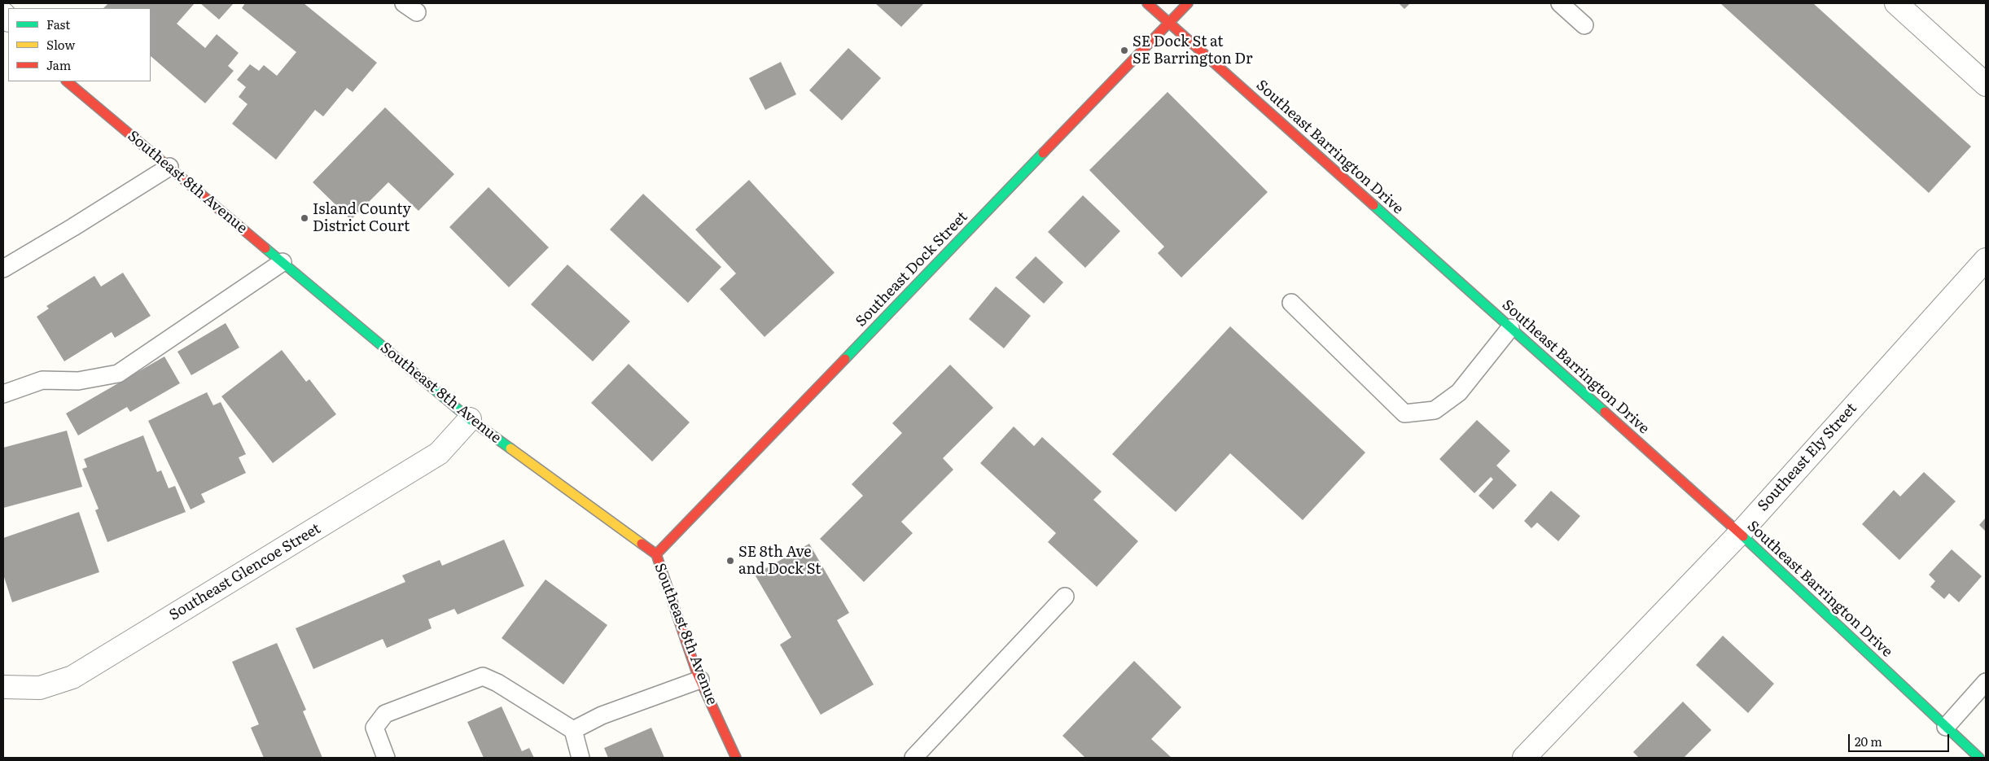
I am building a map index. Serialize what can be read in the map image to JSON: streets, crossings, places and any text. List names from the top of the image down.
{
  "streets": {
    "street": [
      "Southeast Barrington Drive",
      "Southeast 8th Avenue",
      "Southeast Dock Street",
      "Southeast Ely Street",
      "Southeast Glencoe Street"
    ]
  },
  "crossings": [
    ["Southeast Barrington Drive", "Southeast Dock Street"],
    ["Southeast Barrington Drive", "Southeast Ely Street"],
    ["Southeast 8th Avenue", "Southeast Dock Street"],
    ["Southeast 8th Avenue", "Southeast Glencoe Street"]
  ],
  "places": ["SE Dock St at SE Barrington Dr", "Island County District Court", "SE 8th Ave and Dock St"],
  "legend": ["Fast", "Slow", "Jam"],
  "scale_bar": "20 m"
}
